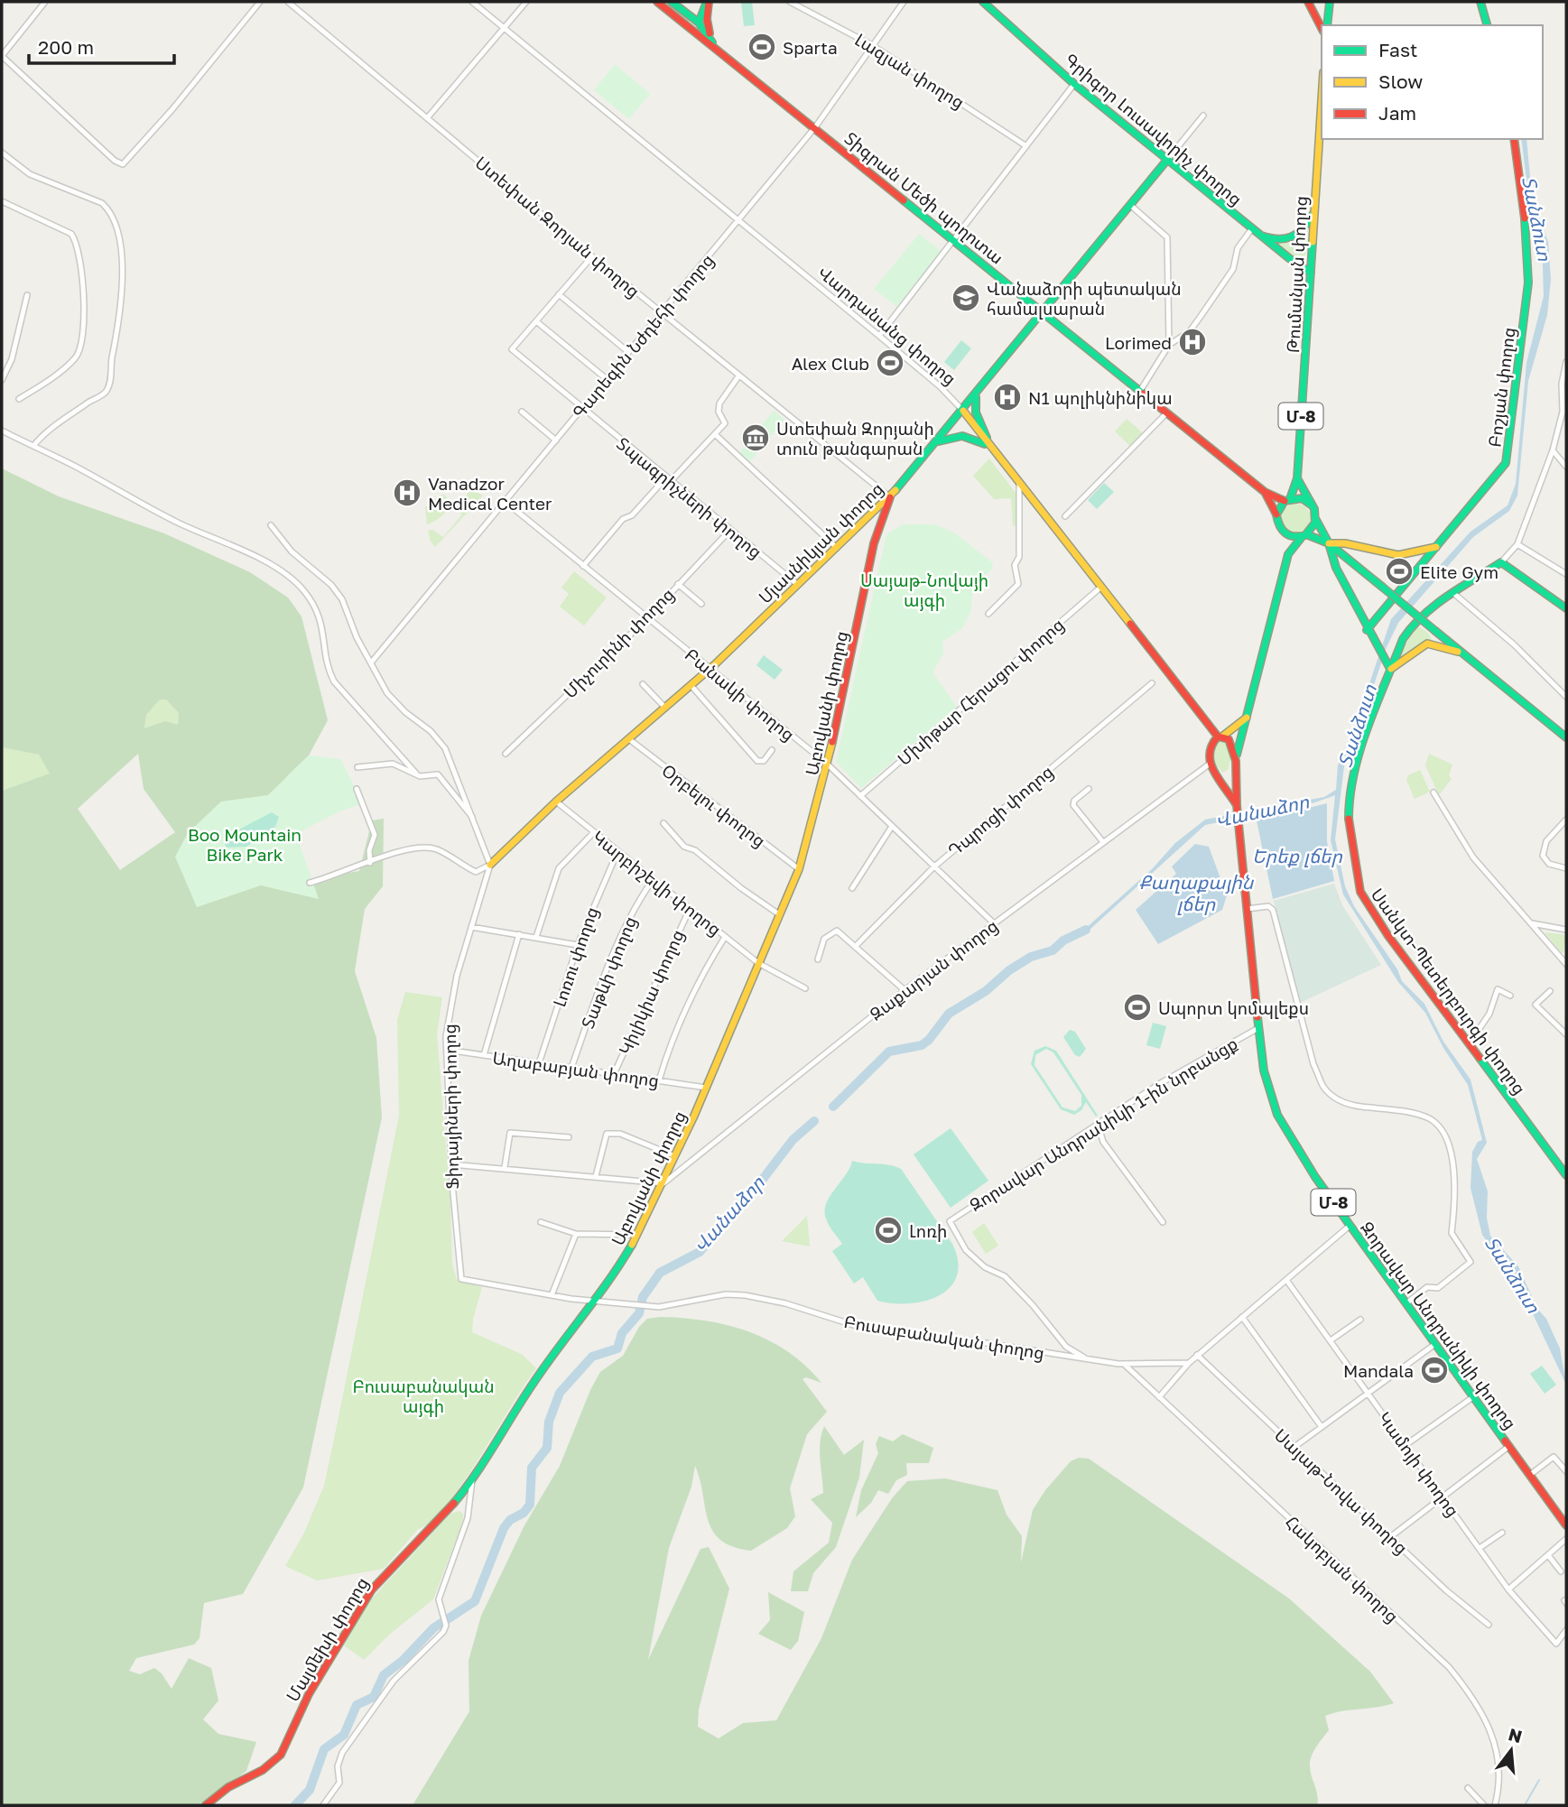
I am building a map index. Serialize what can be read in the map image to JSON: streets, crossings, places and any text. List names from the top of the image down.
{
  "streets": {
    "main road": [
      "Գրիգոր Լուսավորիչ փողոց",
      "Տիգրան Մեծի պողոտա",
      "Թումանյան փողոց",
      "Վարդանանց փողոց",
      "Բոշյան փողոց",
      "Մ-8",
      "Մյասնիկյան փողոց",
      "Աբովյանի փողոց",
      "Սանկտ-Պետերբուրգի փողոց",
      "Զորավար Անդրանիկի փողոց",
      "Մայմեխի փողոց"
    ],
    "street": [
      "Լազյան փողոց",
      "Ստեփան Զորյան փողոց",
      "Գարեգին Նժդեհի փողոց",
      "Տպագրիչների փողոց",
      "Միչուրինի փողոց",
      "Մխիթար Հերացու փողոց",
      "Բանակի փողոց",
      "Օրբելու փողոց",
      "Դպրոցի փողոց",
      "Կարբիշեվի փողոց",
      "Լոռու փողոց",
      "Զաքարյան փողոց",
      "Տաթևի փողոց",
      "Կիլիկիա փողոց",
      "Աղաբաբյան փողոց",
      "Ֆիդայիների փողոց",
      "Զորավար Անդրանիկի 1-ին նրբանցք",
      "Բուսաբանական փողոց",
      "Կամոյի փողոց",
      "Սայաթ-Նովա փողոց",
      "Հակոբյան փողոց"
    ]
  },
  "crossings": [
    ["Լազյան փողոց", "Գարեգին Նժդեհի փողոց"],
    ["Գրիգոր Լուսավորիչ փողոց", "Թումանյան փողոց"],
    ["Գրիգոր Լուսավորիչ փողոց", "Մյասնիկյան փողոց"],
    ["Տիգրան Մեծի պողոտա", "Գարեգին Նժդեհի փողոց"],
    ["Տիգրան Մեծի պողոտա", "Մ-8"],
    ["Տիգրան Մեծի պողոտա", "Մյասնիկյան փողոց"],
    ["Ստեփան Զորյան փողոց", "Գարեգին Նժդեհի փողոց"],
    ["Ստեփան Զորյան փողոց", "Մյասնիկյան փողոց"],
    ["Ստեփան Զորյան փողոց", "Աբովյանի փողոց"],
    ["Թումանյան փողոց", "Մ-8"],
    ["Վարդանանց փողոց", "Գարեգին Նժդեհի փողոց"],
    ["Վարդանանց փողոց", "Մ-8"],
    ["Վարդանանց փողոց", "Մյասնիկյան փողոց"],
    ["Վարդանանց փողոց", "Մխիթար Հերացու փողոց"],
    ["Վարդանանց փողոց", "Զաքարյան փողոց"],
    ["Գարեգին Նժդեհի փողոց", "Տպագրիչների փողոց"],
    ["Գարեգին Նժդեհի փողոց", "Բանակի փողոց"],
    ["Մ-8", "Զաքարյան փողոց"],
    ["Մ-8", "Զորավար Անդրանիկի փողոց"],
    ["Տպագրիչների փողոց", "Մյասնիկյան փողոց"],
    ["Տպագրիչների փողոց", "Միչուրինի փողոց"],
    ["Մյասնիկյան փողոց", "Բանակի փողոց"],
    ["Մյասնիկյան փողոց", "Աբովյանի փողոց"],
    ["Մյասնիկյան փողոց", "Օրբելու փողոց"],
    ["Մյասնիկյան փողոց", "Կարբիշեվի փողոց"],
    ["Մյասնիկյան փողոց", "Ֆիդայիների փողոց"],
    ["Միչուրինի փողոց", "Բանակի փողոց"],
    ["Մխիթար Հերացու փողոց", "Բանակի փողոց"],
    ["Բանակի փողոց", "Աբովյանի փողոց"],
    ["Բանակի փողոց", "Դպրոցի փողոց"],
    ["Բանակի փողոց", "Զաքարյան փողոց"],
    ["Աբովյանի փողոց", "Օրբելու փողոց"],
    ["Աբովյանի փողոց", "Կարբիշեվի փողոց"],
    ["Աբովյանի փողոց", "Զաքարյան փողոց"],
    ["Աբովյանի փողոց", "Աղաբաբյան փողոց"],
    ["Աբովյանի փողոց", "Բուսաբանական փողոց"],
    ["Աբովյանի փողոց", "Մայմեխի փողոց"],
    ["Կարբիշեվի փողոց", "Լոռու փողոց"],
    ["Կարբիշեվի փողոց", "Տաթևի փողոց"],
    ["Կարբիշեվի փողոց", "Կիլիկիա փողոց"],
    ["Լոռու փողոց", "Աղաբաբյան փողոց"],
    ["Տաթևի փողոց", "Աղաբաբյան փողոց"],
    ["Կիլիկիա փողոց", "Աղաբաբյան փողոց"],
    ["Աղաբաբյան փողոց", "Ֆիդայիների փողոց"],
    ["Ֆիդայիների փողոց", "Բուսաբանական փողոց"],
    ["Զորավար Անդրանիկի 1-ին նրբանցք", "Զորավար Անդրանիկի փողոց"],
    ["Զորավար Անդրանիկի 1-ին նրբանցք", "Բուսաբանական փողոց"],
    ["Բուսաբանական փողոց", "Հակոբյան փողոց"]
  ],
  "water": [
    "Տանձուտ",
    "Վանաձոր",
    "Երեք լճեր",
    "Քաղաքային լճեր"
  ],
  "parks": ["Սայաթ-Նովայի այգի", "Boo Mountain Bike Park", "Բուսաբանական այգի"],
  "places": {
    "sports": [
      "Sparta",
      "Alex Club",
      "Elite Gym",
      "Սպորտ կոմպլեքս",
      "Լոռի",
      "Mandala"
    ],
    "school or university": ["Վանաձորի պետական համալսարան"],
    "hospital": ["Lorimed", "N1 պոլիկնինիկա", "Vanadzor Medical Center"],
    "museum": ["Ստեփան Զորյանի տուն թանգարան"]
  },
  "legend": ["Fast", "Slow", "Jam"],
  "scale_bar": "200 m",
  "north": "top"
}
